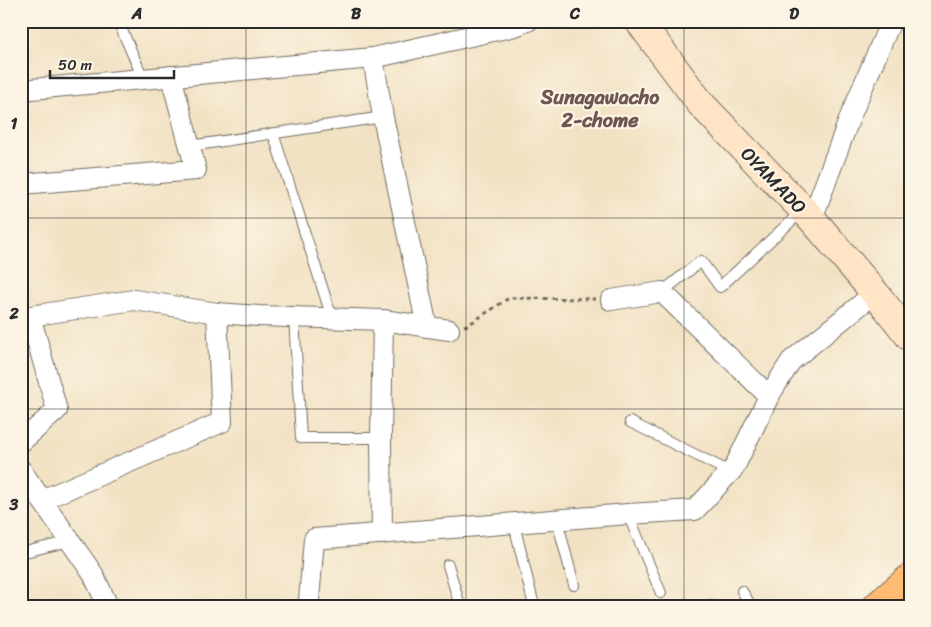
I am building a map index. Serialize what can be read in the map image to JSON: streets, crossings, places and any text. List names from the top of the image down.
{
  "streets": {
    "street": ["OYAMADO"]
  },
  "districts": ["Sunagawacho 2-chome"],
  "scale_bar": "50 m",
  "grid": {
    "columns": [
      "A",
      "B",
      "C",
      "D"
    ],
    "rows": ["1", "2", "3"]
  }
}
